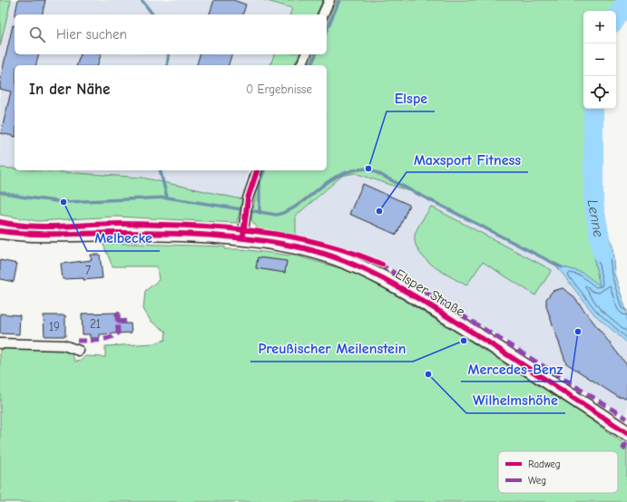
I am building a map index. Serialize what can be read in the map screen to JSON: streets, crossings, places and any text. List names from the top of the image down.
{
  "streets": {
    "main road": ["Elsper Straße"]
  },
  "water": ["Lenne"],
  "places": [
    "Elspe",
    "Melbecke",
    "Maxsport Fitness",
    "Mercedes-Benz",
    "Preußischer Meilenstein",
    "Wilhelmshöhe"
  ],
  "house_numbers": ["7", "21", "19"],
  "legend": ["Radweg", "Weg"],
  "page": {
    "map_buttons": ["+", "−"],
    "search": "Hier suchen",
    "heading": ["In der Nähe", "0 Ergebnisse"]
  }
}
